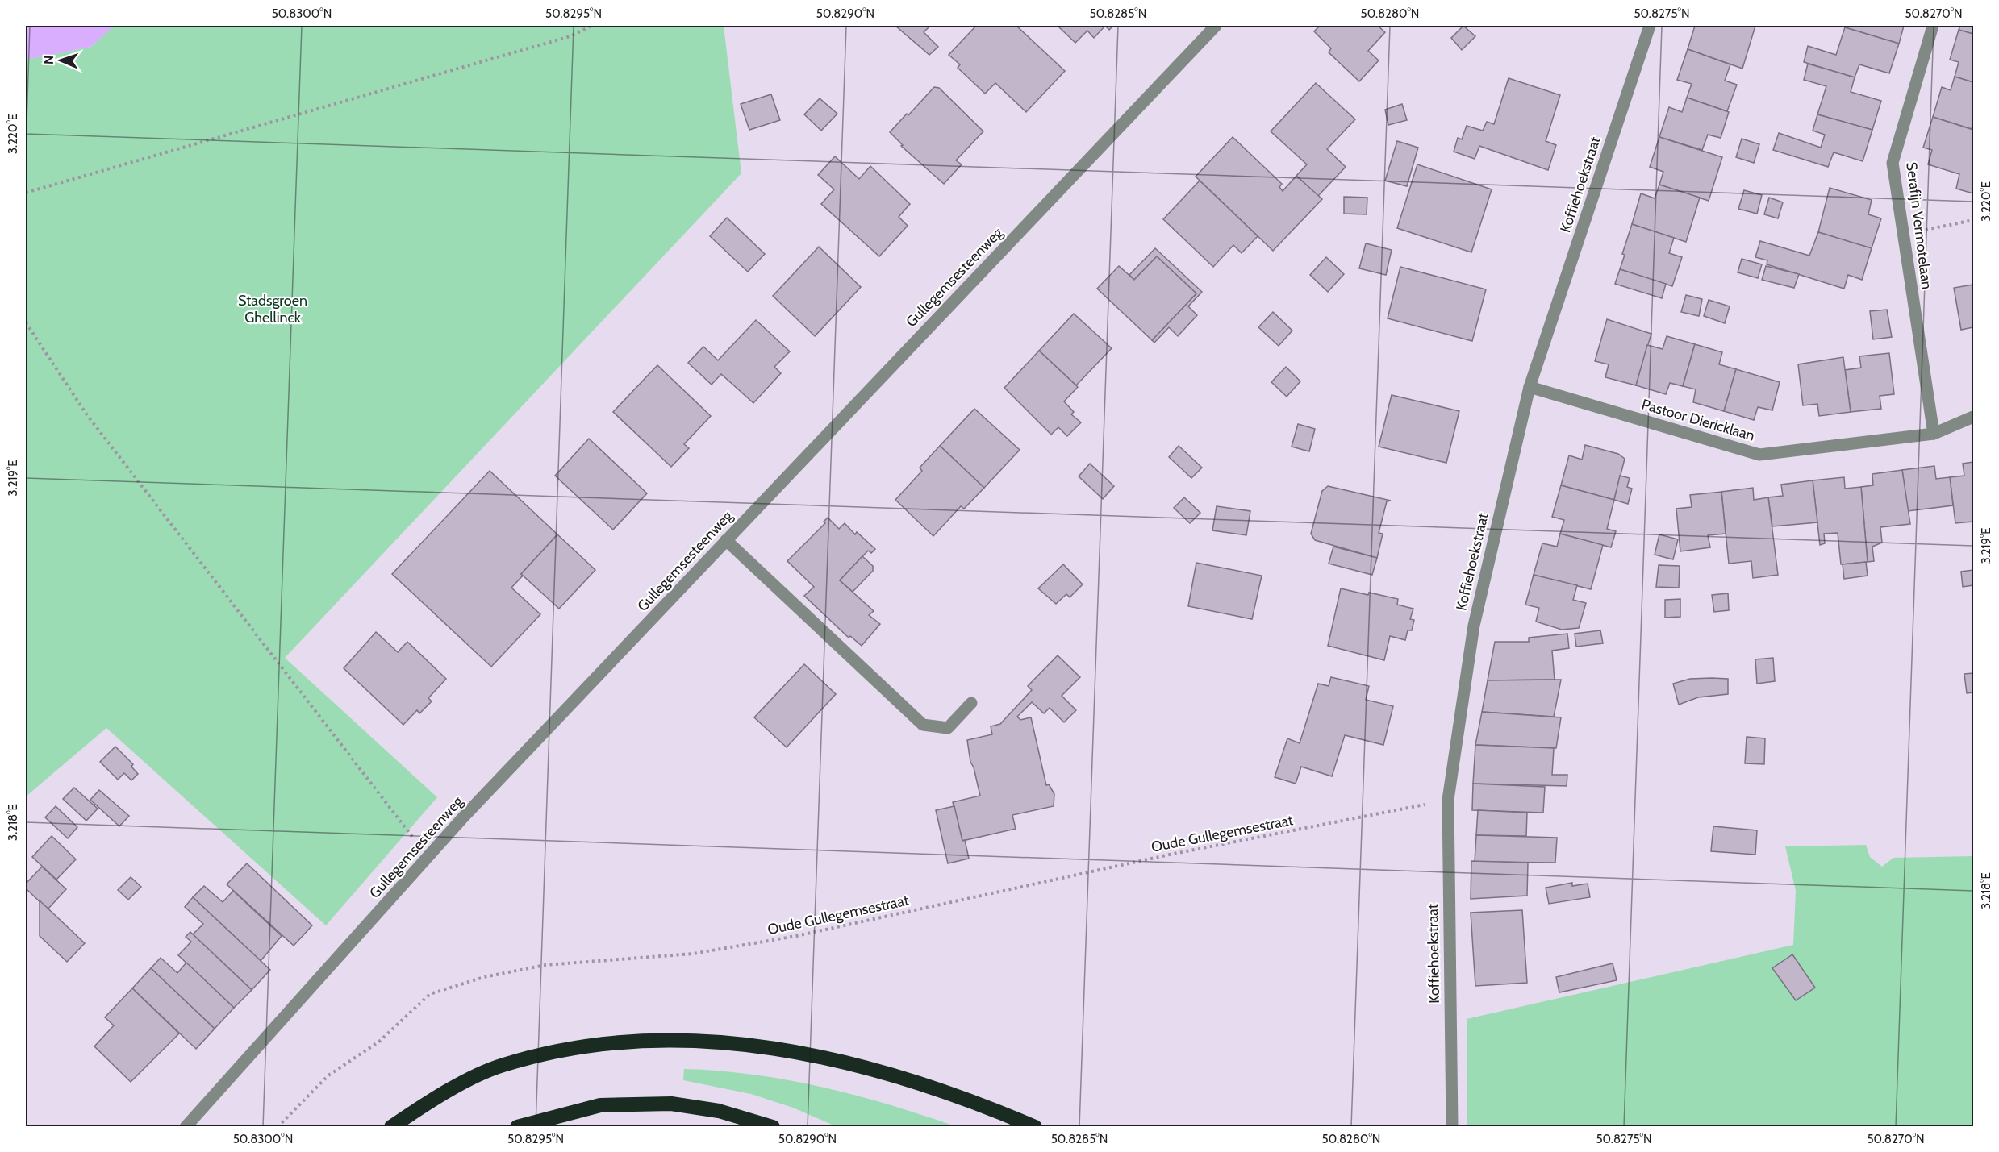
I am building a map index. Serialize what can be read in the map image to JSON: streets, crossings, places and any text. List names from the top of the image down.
{
  "streets": {
    "street": [
      "Koffiehoekstraat",
      "Serafijn Vermotelaan",
      "Gullegemsesteenweg",
      "Pastoor Diericklaan"
    ],
    "path": ["Oude Gullegemsestraat"]
  },
  "crossings": [
    ["Koffiehoekstraat", "Pastoor Diericklaan"],
    ["Koffiehoekstraat", "Oude Gullegemsestraat"],
    ["Serafijn Vermotelaan", "Pastoor Diericklaan"]
  ],
  "parks": ["Stadsgroen Ghellinck"],
  "north": "left",
  "coordinates": [
    "50.8300°N",
    "50.8295°N",
    "50.8290°N",
    "50.8285°N",
    "50.8280°N",
    "50.8275°N",
    "50.8270°N",
    "3.220°E",
    "3.219°E",
    "3.218°E"
  ]
}
